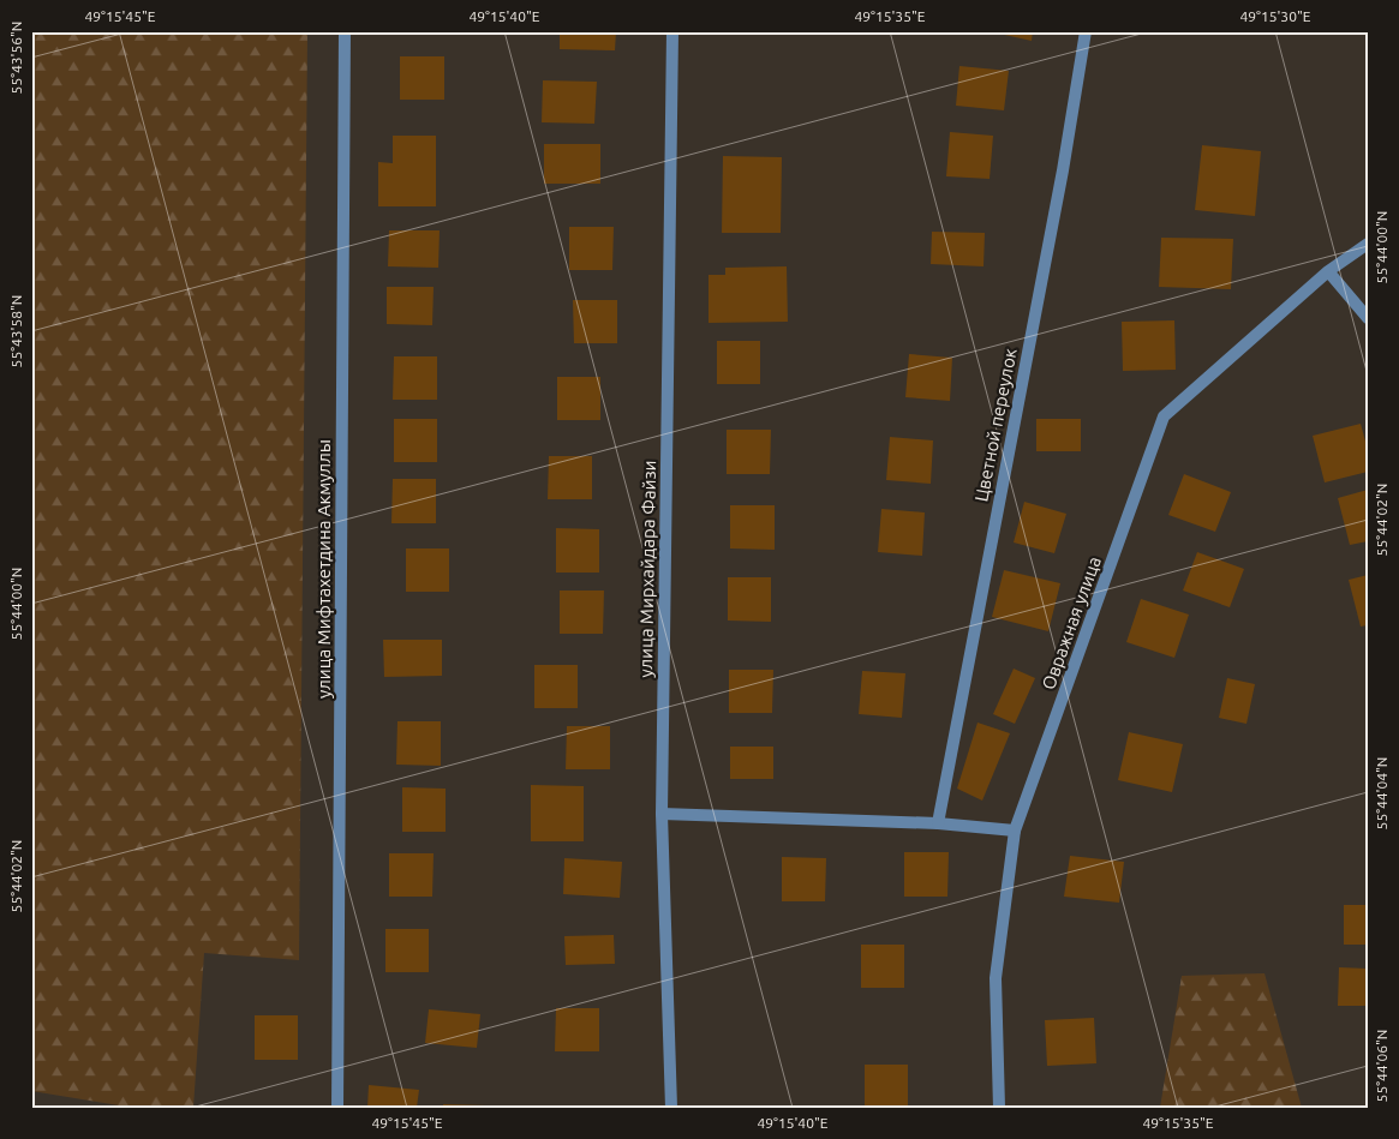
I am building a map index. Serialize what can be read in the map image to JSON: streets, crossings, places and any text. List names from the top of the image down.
{
  "streets": {
    "street": [
      "Цветной переулок",
      "улица Мифтахетдина Акмуллы",
      "улица Мирхайдара Файзи",
      "Овражная улица"
    ]
  },
  "coordinates": [
    "49°15'45\"E",
    "49°15'40\"E",
    "49°15'35\"E",
    "49°15'30\"E",
    "55°43'56\"N",
    "55°44'00\"N",
    "55°43'58\"N",
    "55°44'02\"N",
    "55°44'04\"N",
    "55°44'06\"N"
  ]
}
